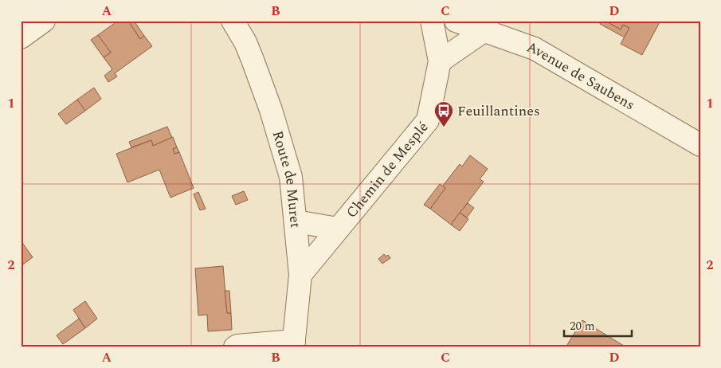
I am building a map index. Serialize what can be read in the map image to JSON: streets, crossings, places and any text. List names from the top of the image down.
{
  "streets": {
    "street": ["Avenue de Saubens", "Chemin de Mesplé", "Route de Muret"]
  },
  "crossings": [
    ["Chemin de Mesplé", "Route de Muret"]
  ],
  "places": {
    "bus stop": ["Feuillantines"]
  },
  "scale_bar": "20 m",
  "grid": {
    "columns": [
      "A",
      "B",
      "C",
      "D"
    ],
    "rows": ["1", "2"]
  }
}
